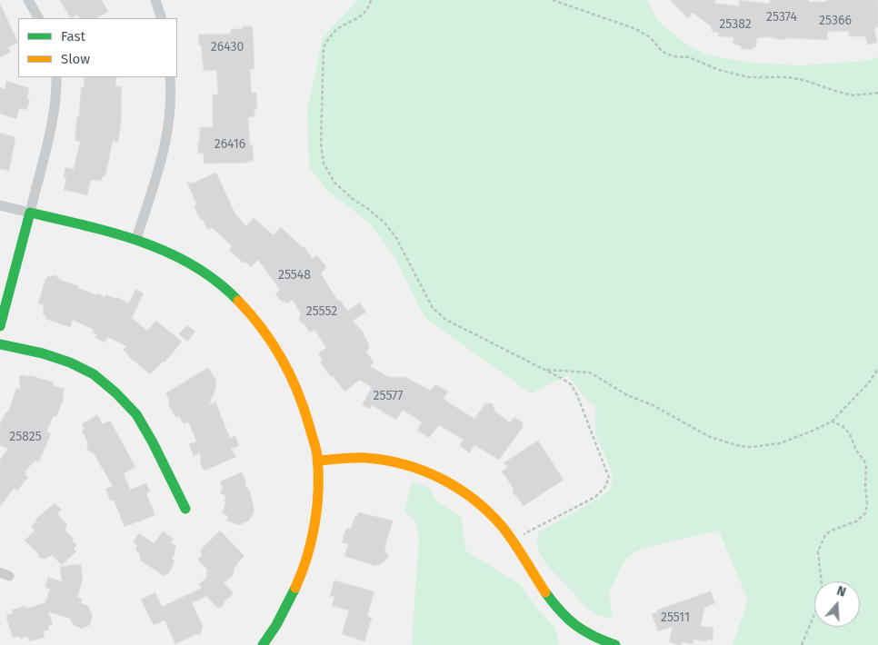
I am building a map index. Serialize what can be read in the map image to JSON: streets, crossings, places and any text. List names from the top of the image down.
{
  "house_numbers": [
    "25374",
    "25366",
    "25382",
    "26430",
    "26416",
    "25548",
    "25552",
    "25577",
    "25825",
    "25511"
  ],
  "legend": ["Fast", "Slow"],
  "north": "top"
}
